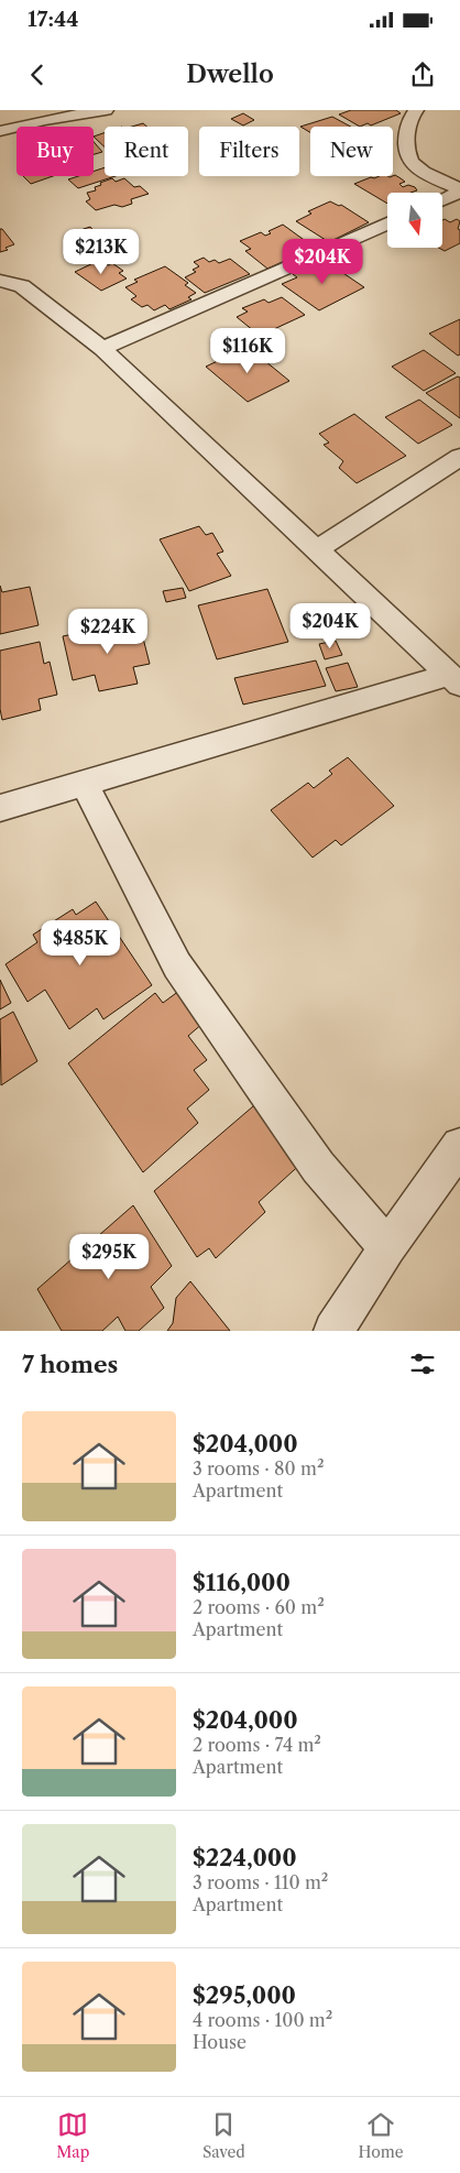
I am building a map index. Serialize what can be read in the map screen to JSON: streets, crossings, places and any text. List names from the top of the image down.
{
  "north": "bottom",
  "page": {
    "status": "17:44",
    "header": "Dwello",
    "chip": [
      "Buy",
      "Rent",
      "Filters",
      "New"
    ],
    "price": [
      "$213K",
      "$204K",
      "$116K",
      "$204K",
      "$224K",
      "$485K",
      "$295K"
    ],
    "heading": "7 homes",
    "list": [
      {
        "name": "$204,000",
        "note": "3 rooms · 80 m² · Apartment"
      },
      {
        "name": "$116,000",
        "note": "2 rooms · 60 m² · Apartment"
      },
      {
        "name": "$204,000",
        "note": "2 rooms · 74 m² · Apartment"
      },
      {
        "name": "$224,000",
        "note": "3 rooms · 110 m² · Apartment"
      },
      {
        "name": "$295,000",
        "note": "4 rooms · 100 m² · House"
      }
    ],
    "tabs": ["Map", "Saved", "Home"]
  }
}
